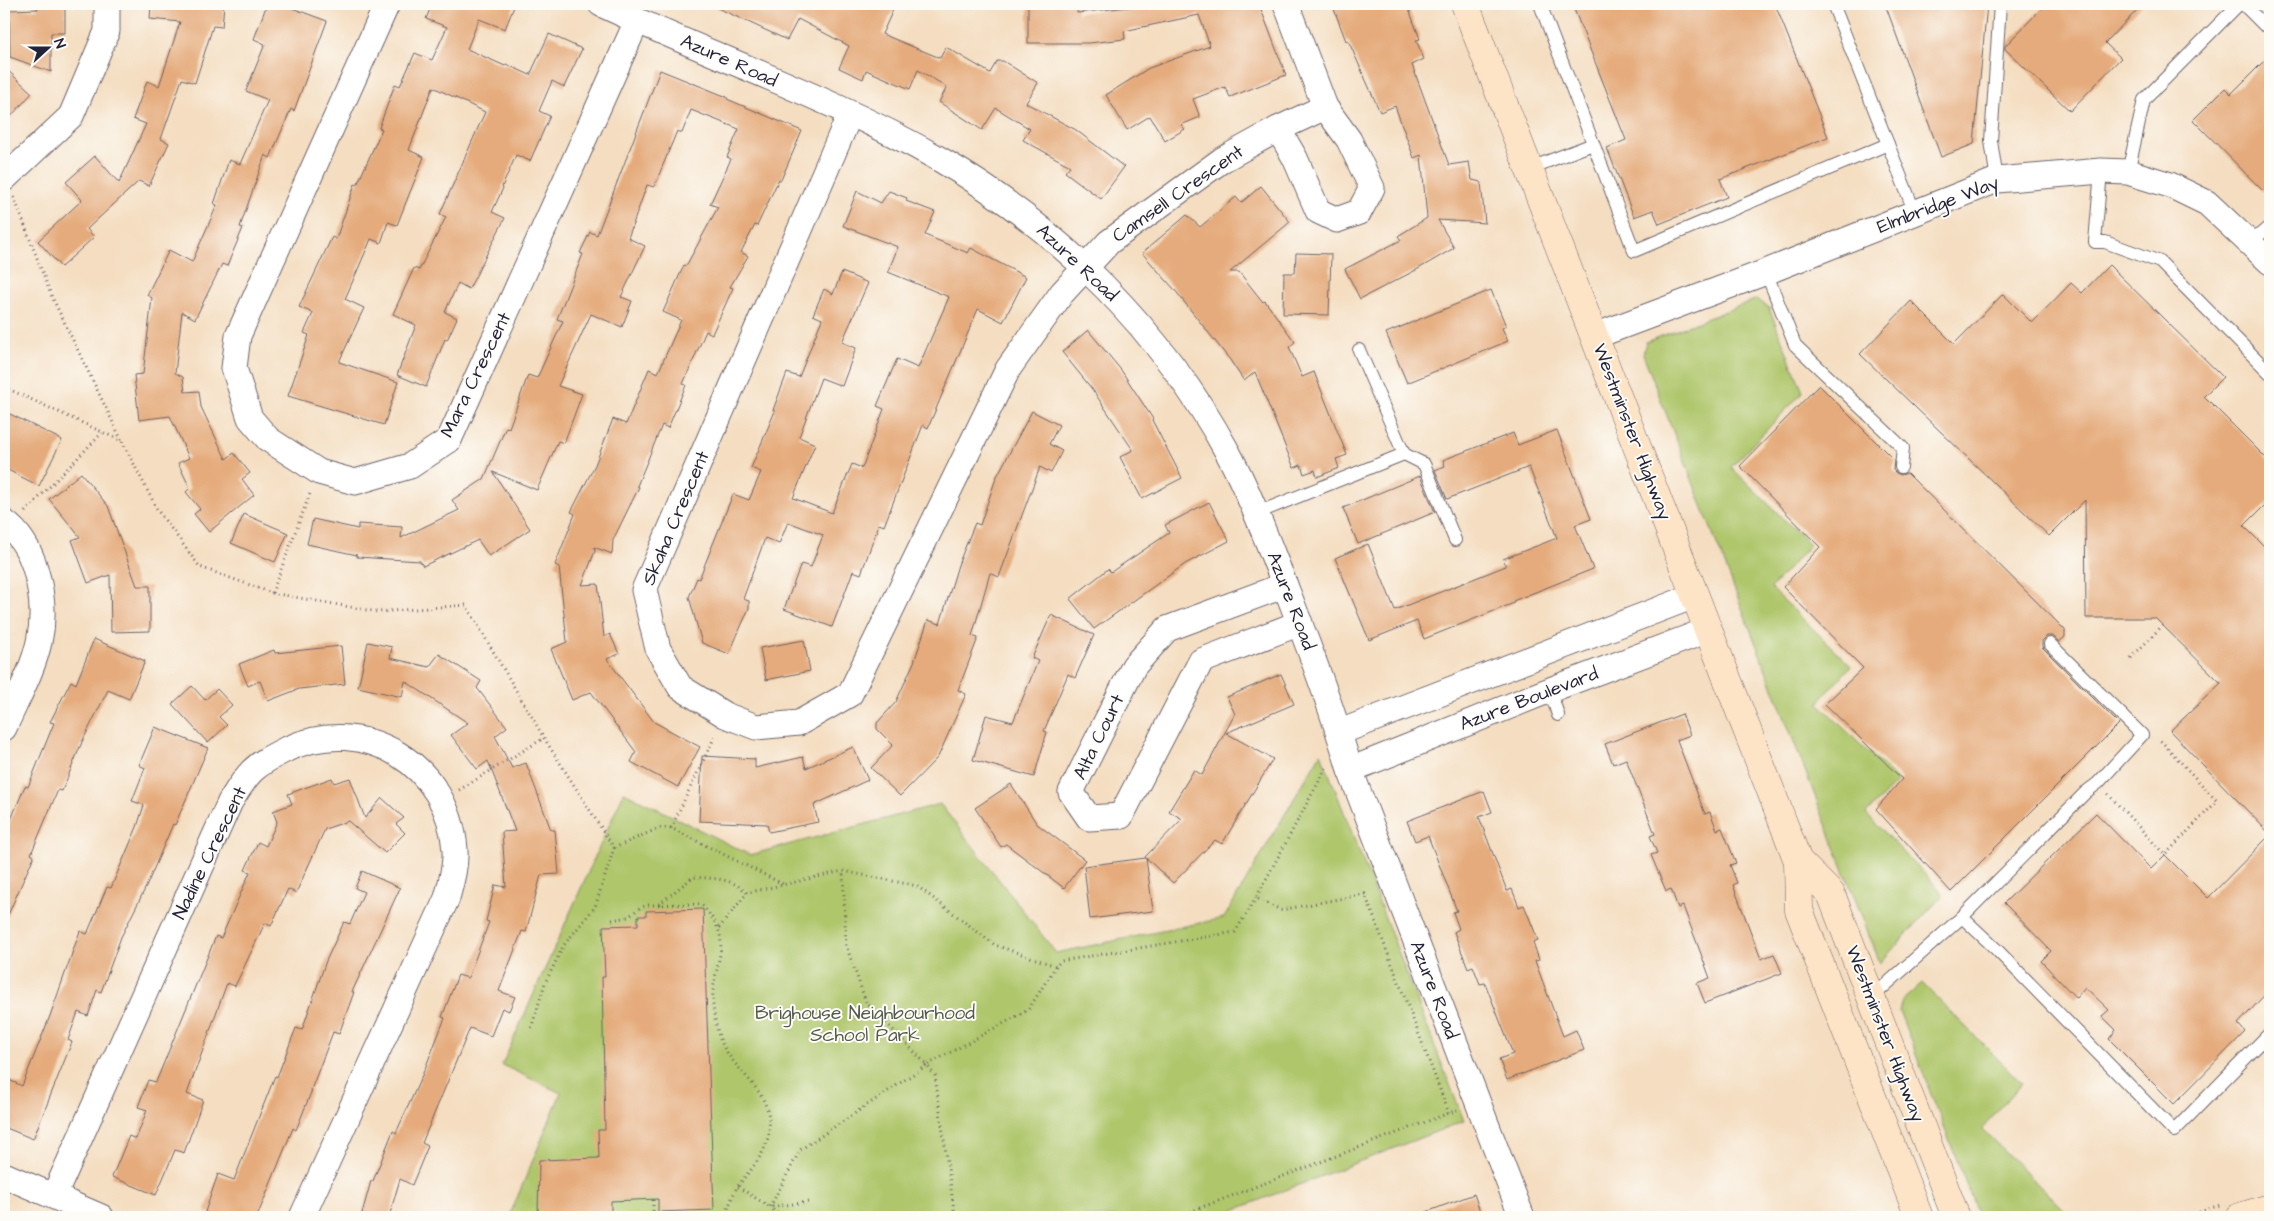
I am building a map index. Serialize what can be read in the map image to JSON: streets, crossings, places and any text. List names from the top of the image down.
{
  "streets": {
    "main road": ["Westminster Highway"],
    "street": [
      "Azure Road",
      "Camsell Crescent",
      "Elmbridge Way",
      "Mara Crescent",
      "Skaha Crescent",
      "Azure Boulevard",
      "Alta Court",
      "Nadine Crescent"
    ]
  },
  "crossings": [
    ["Azure Road", "Camsell Crescent"],
    ["Azure Road", "Mara Crescent"],
    ["Azure Road", "Skaha Crescent"],
    ["Azure Road", "Azure Boulevard"],
    ["Azure Road", "Alta Court"],
    ["Camsell Crescent", "Skaha Crescent"],
    ["Elmbridge Way", "Westminster Highway"],
    ["Westminster Highway", "Azure Boulevard"]
  ],
  "parks": ["Brighouse Neighbourhood School Park"],
  "north": "right"
}
